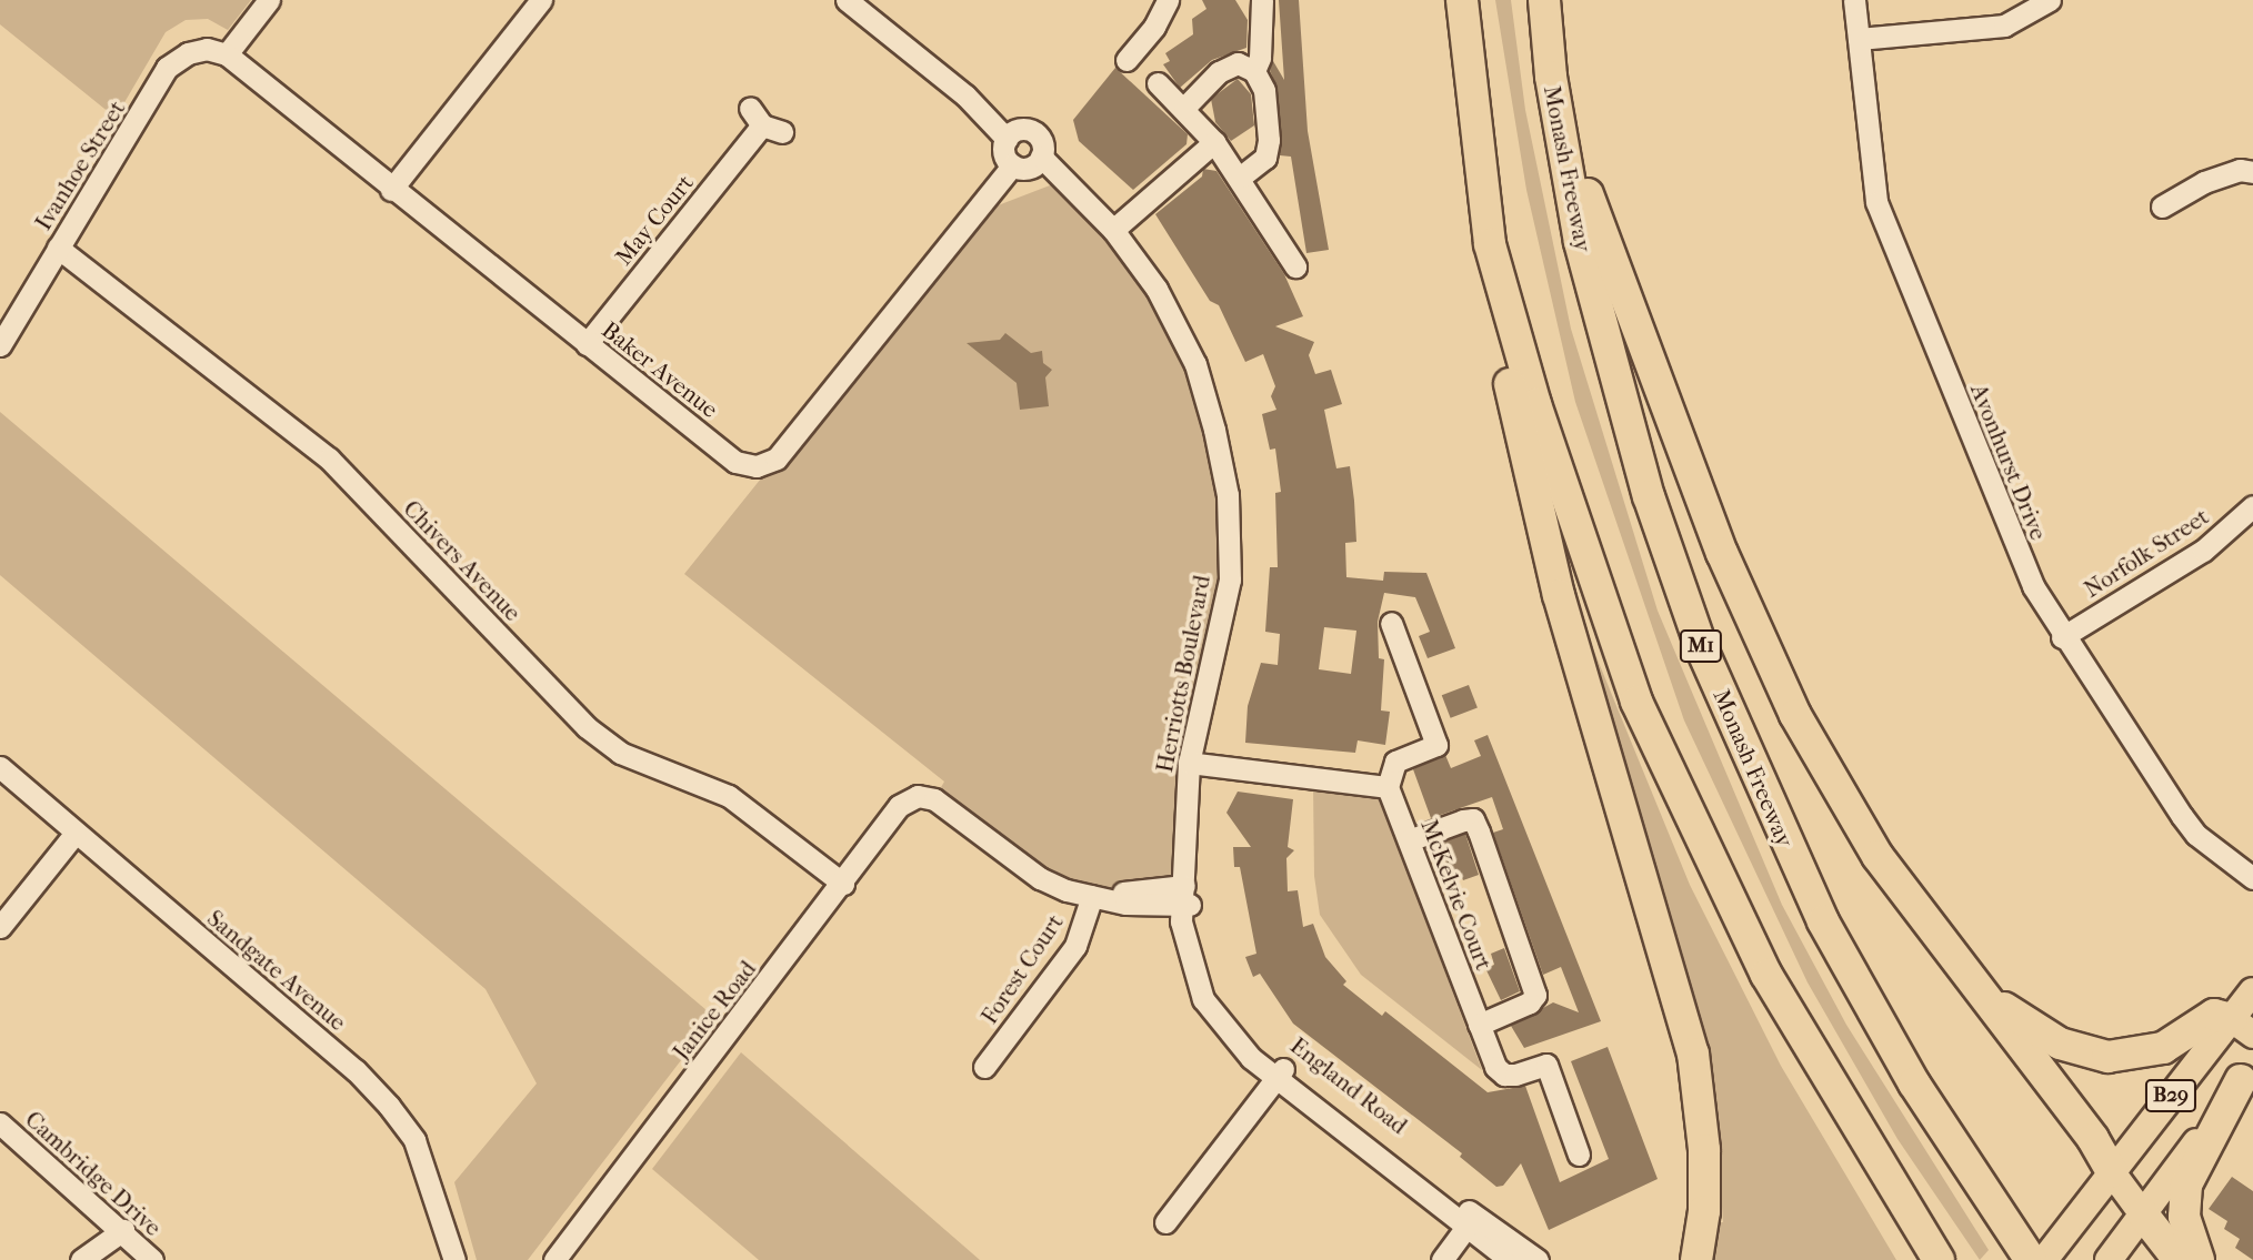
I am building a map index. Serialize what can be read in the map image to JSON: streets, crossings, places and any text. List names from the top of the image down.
{
  "streets": {
    "highway": ["Monash Freeway", "M1"],
    "main road": ["B29"],
    "street": [
      "Ivanhoe Street",
      "May Court",
      "Baker Avenue",
      "Avonhurst Drive",
      "Norfolk Street",
      "Chivers Avenue",
      "Herriotts Boulevard",
      "McKelvie Court",
      "Forest Court",
      "Sandgate Avenue",
      "Janice Road",
      "England Road",
      "Cambridge Drive"
    ]
  },
  "crossings": [
    ["Ivanhoe Street", "Baker Avenue"],
    ["Ivanhoe Street", "Chivers Avenue"],
    ["May Court", "Baker Avenue"],
    ["Baker Avenue", "Herriotts Boulevard"],
    ["Avonhurst Drive", "Norfolk Street"],
    ["Chivers Avenue", "Janice Road"],
    ["Herriotts Boulevard", "England Road"],
    ["Forest Court", "Janice Road"]
  ]
}
